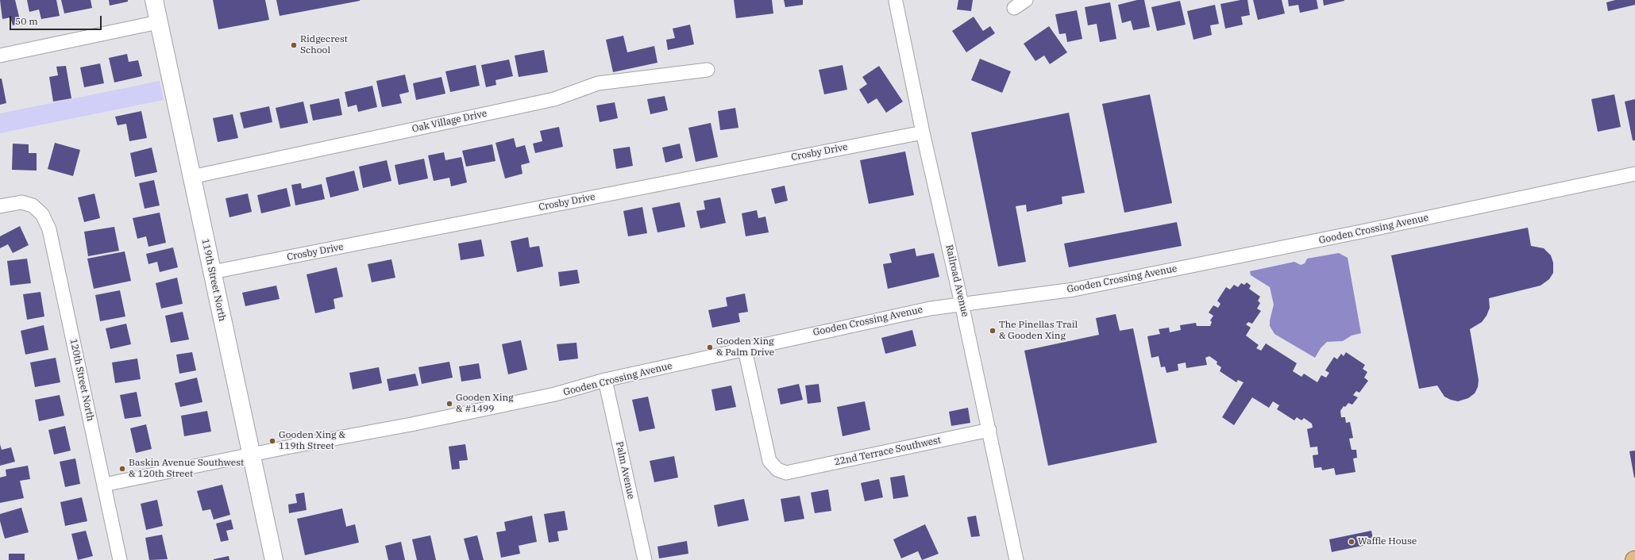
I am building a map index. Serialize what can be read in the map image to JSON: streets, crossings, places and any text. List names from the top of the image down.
{
  "streets": {
    "street": [
      "Oak Village Drive",
      "Crosby Drive",
      "Gooden Crossing Avenue",
      "119th Street North",
      "Railroad Avenue",
      "120th Street North",
      "22nd Terrace Southwest",
      "Palm Avenue"
    ]
  },
  "crossings": [
    ["Oak Village Drive", "119th Street North"],
    ["Crosby Drive", "119th Street North"],
    ["Crosby Drive", "Railroad Avenue"],
    ["Gooden Crossing Avenue", "119th Street North"],
    ["Gooden Crossing Avenue", "Railroad Avenue"],
    ["Gooden Crossing Avenue", "120th Street North"],
    ["Gooden Crossing Avenue", "22nd Terrace Southwest"],
    ["Gooden Crossing Avenue", "Palm Avenue"],
    ["Railroad Avenue", "22nd Terrace Southwest"]
  ],
  "places": [
    "Ridgecrest School",
    "The Pinellas Trail & Gooden Xing",
    "Gooden Xing & Palm Drive",
    "Gooden Xing & #1499",
    "Gooden Xing & 119th Street",
    "Baskin Avenue Southwest & 120th Street",
    "Waffle House"
  ],
  "scale_bar": "50 m"
}
